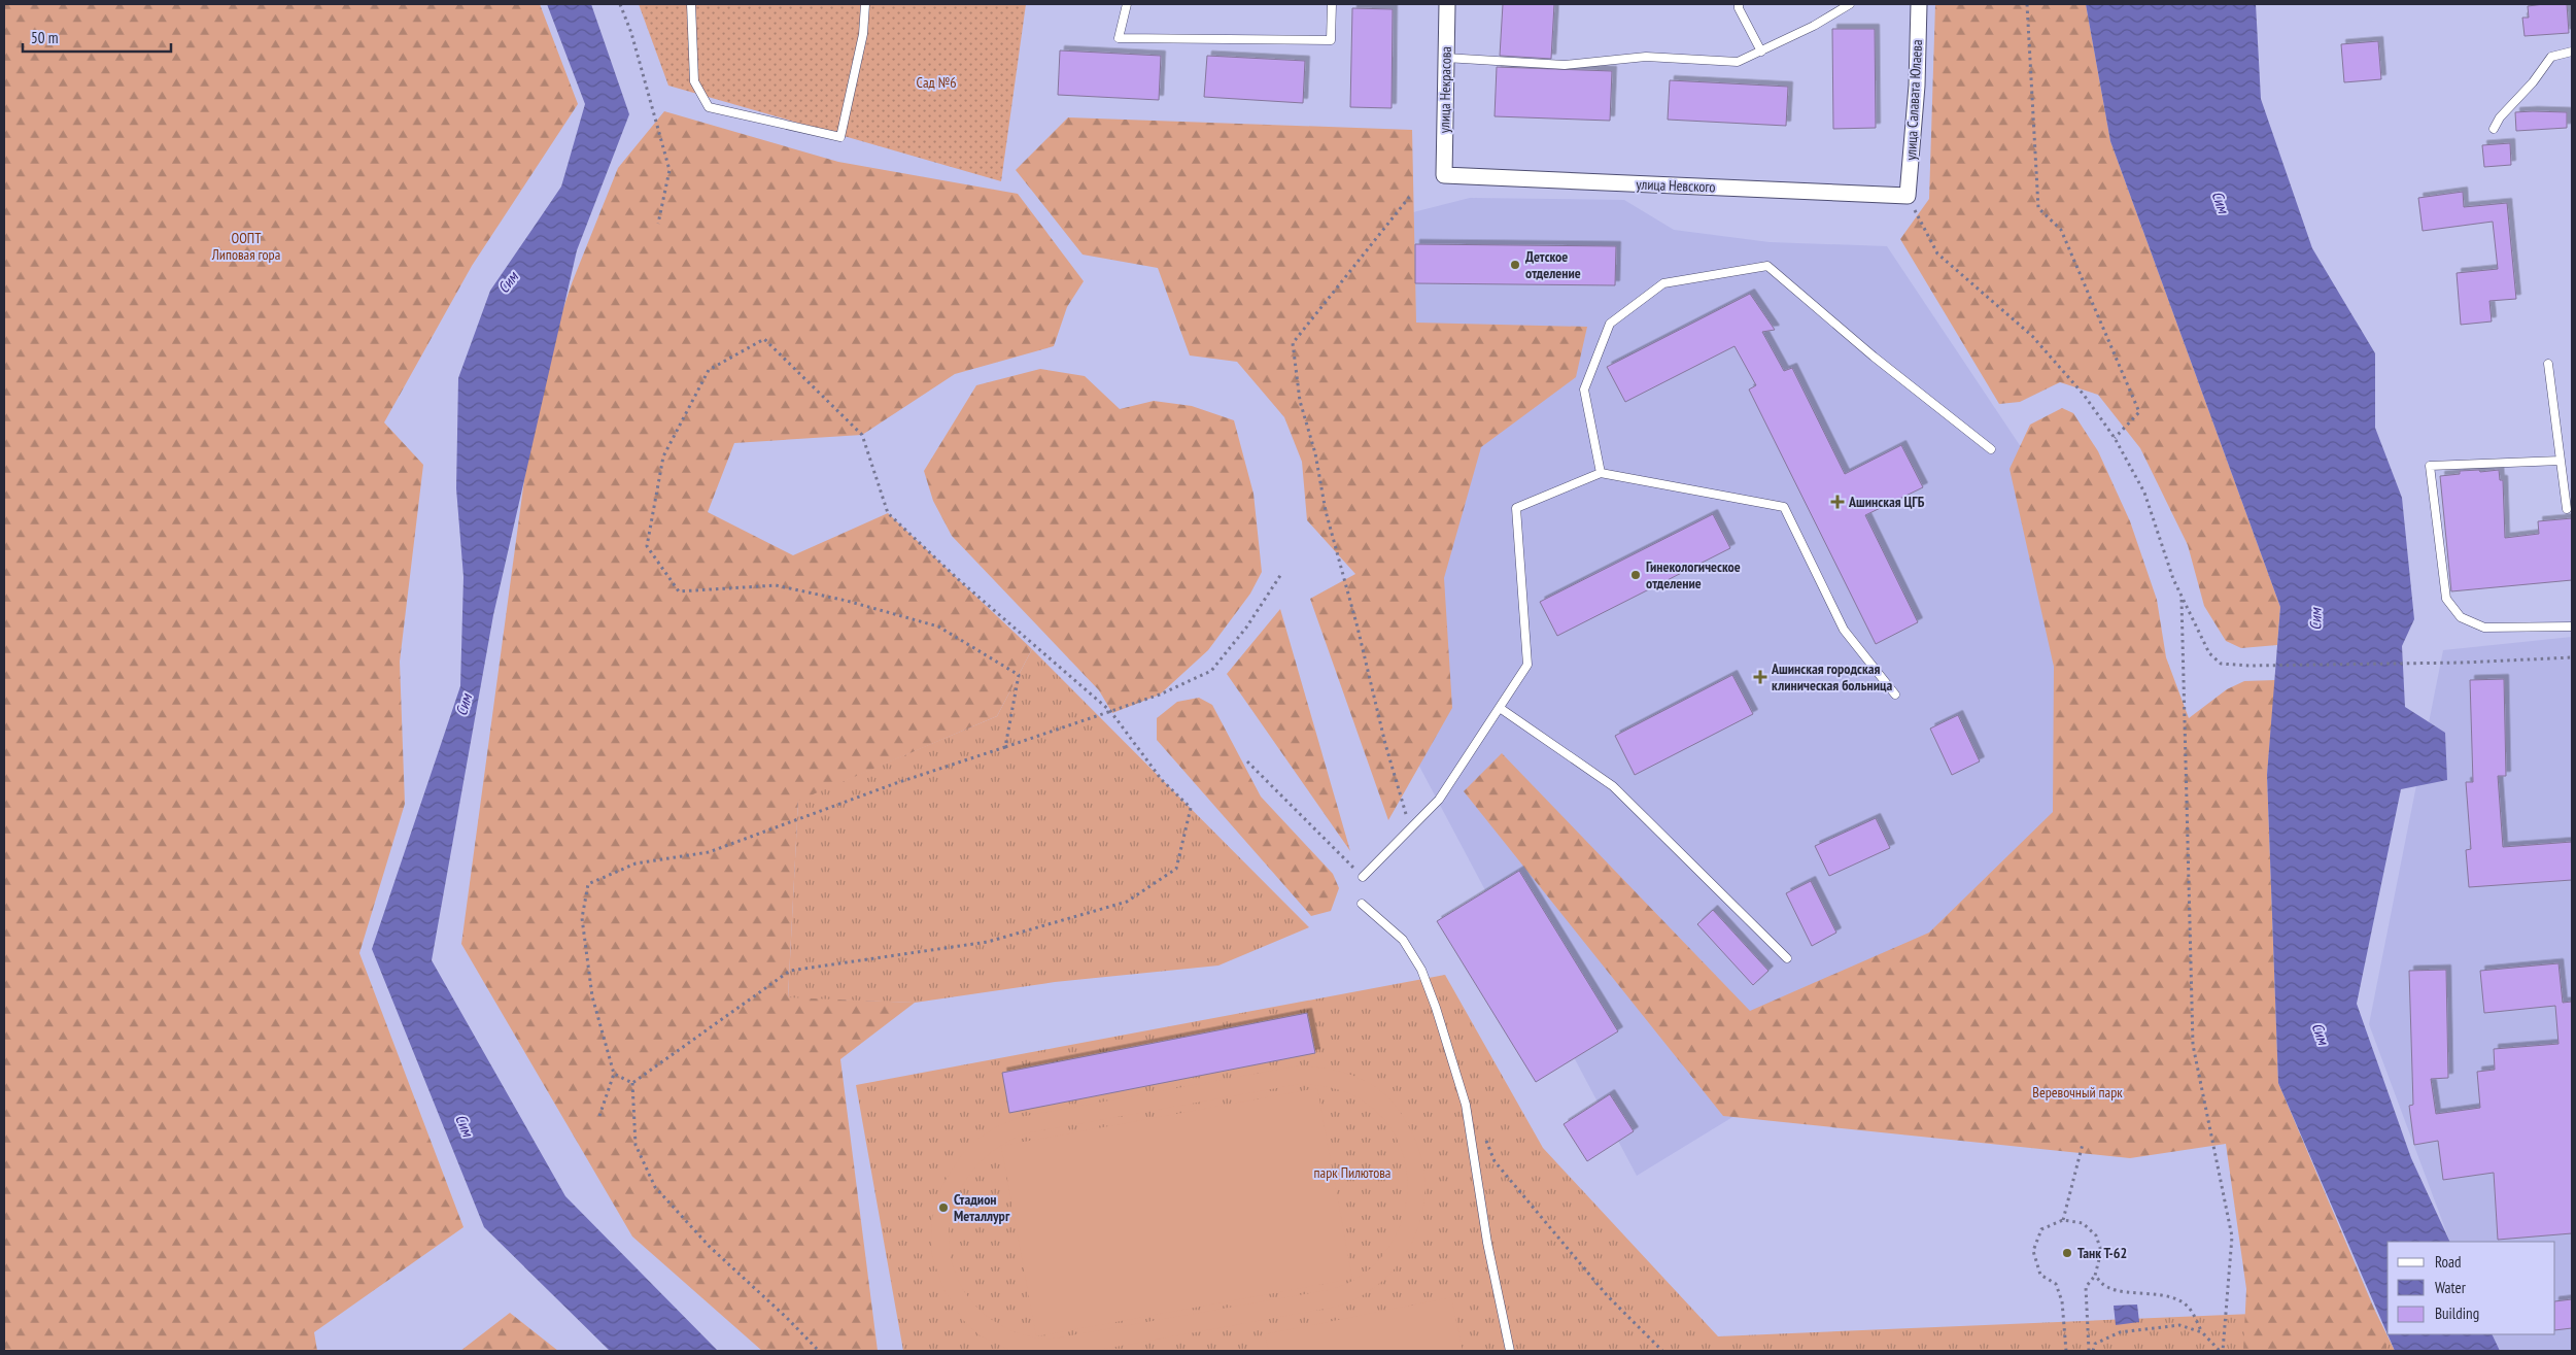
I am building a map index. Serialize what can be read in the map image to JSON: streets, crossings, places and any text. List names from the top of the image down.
{
  "streets": {
    "street": ["улица Некрасова", "улица Салавата Юлаева", "улица Невского"]
  },
  "crossings": [
    ["улица Некрасова", "улица Невского"],
    ["улица Салавата Юлаева", "улица Невского"]
  ],
  "water": ["Сим"],
  "parks": [
    "Сад №6",
    "ООПТ Липовая гора",
    "Веревочный парк",
    "парк Пилютова"
  ],
  "places": {
    "other": [
      "Детское отделение",
      "Гинекологическое отделение",
      "Стадион Металлург",
      "Танк Т-62"
    ],
    "health": ["Ашинская ЦГБ", "Ашинская городская клиническая больница"]
  },
  "legend": ["Road", "Water", "Building"],
  "scale_bar": "50 m"
}
